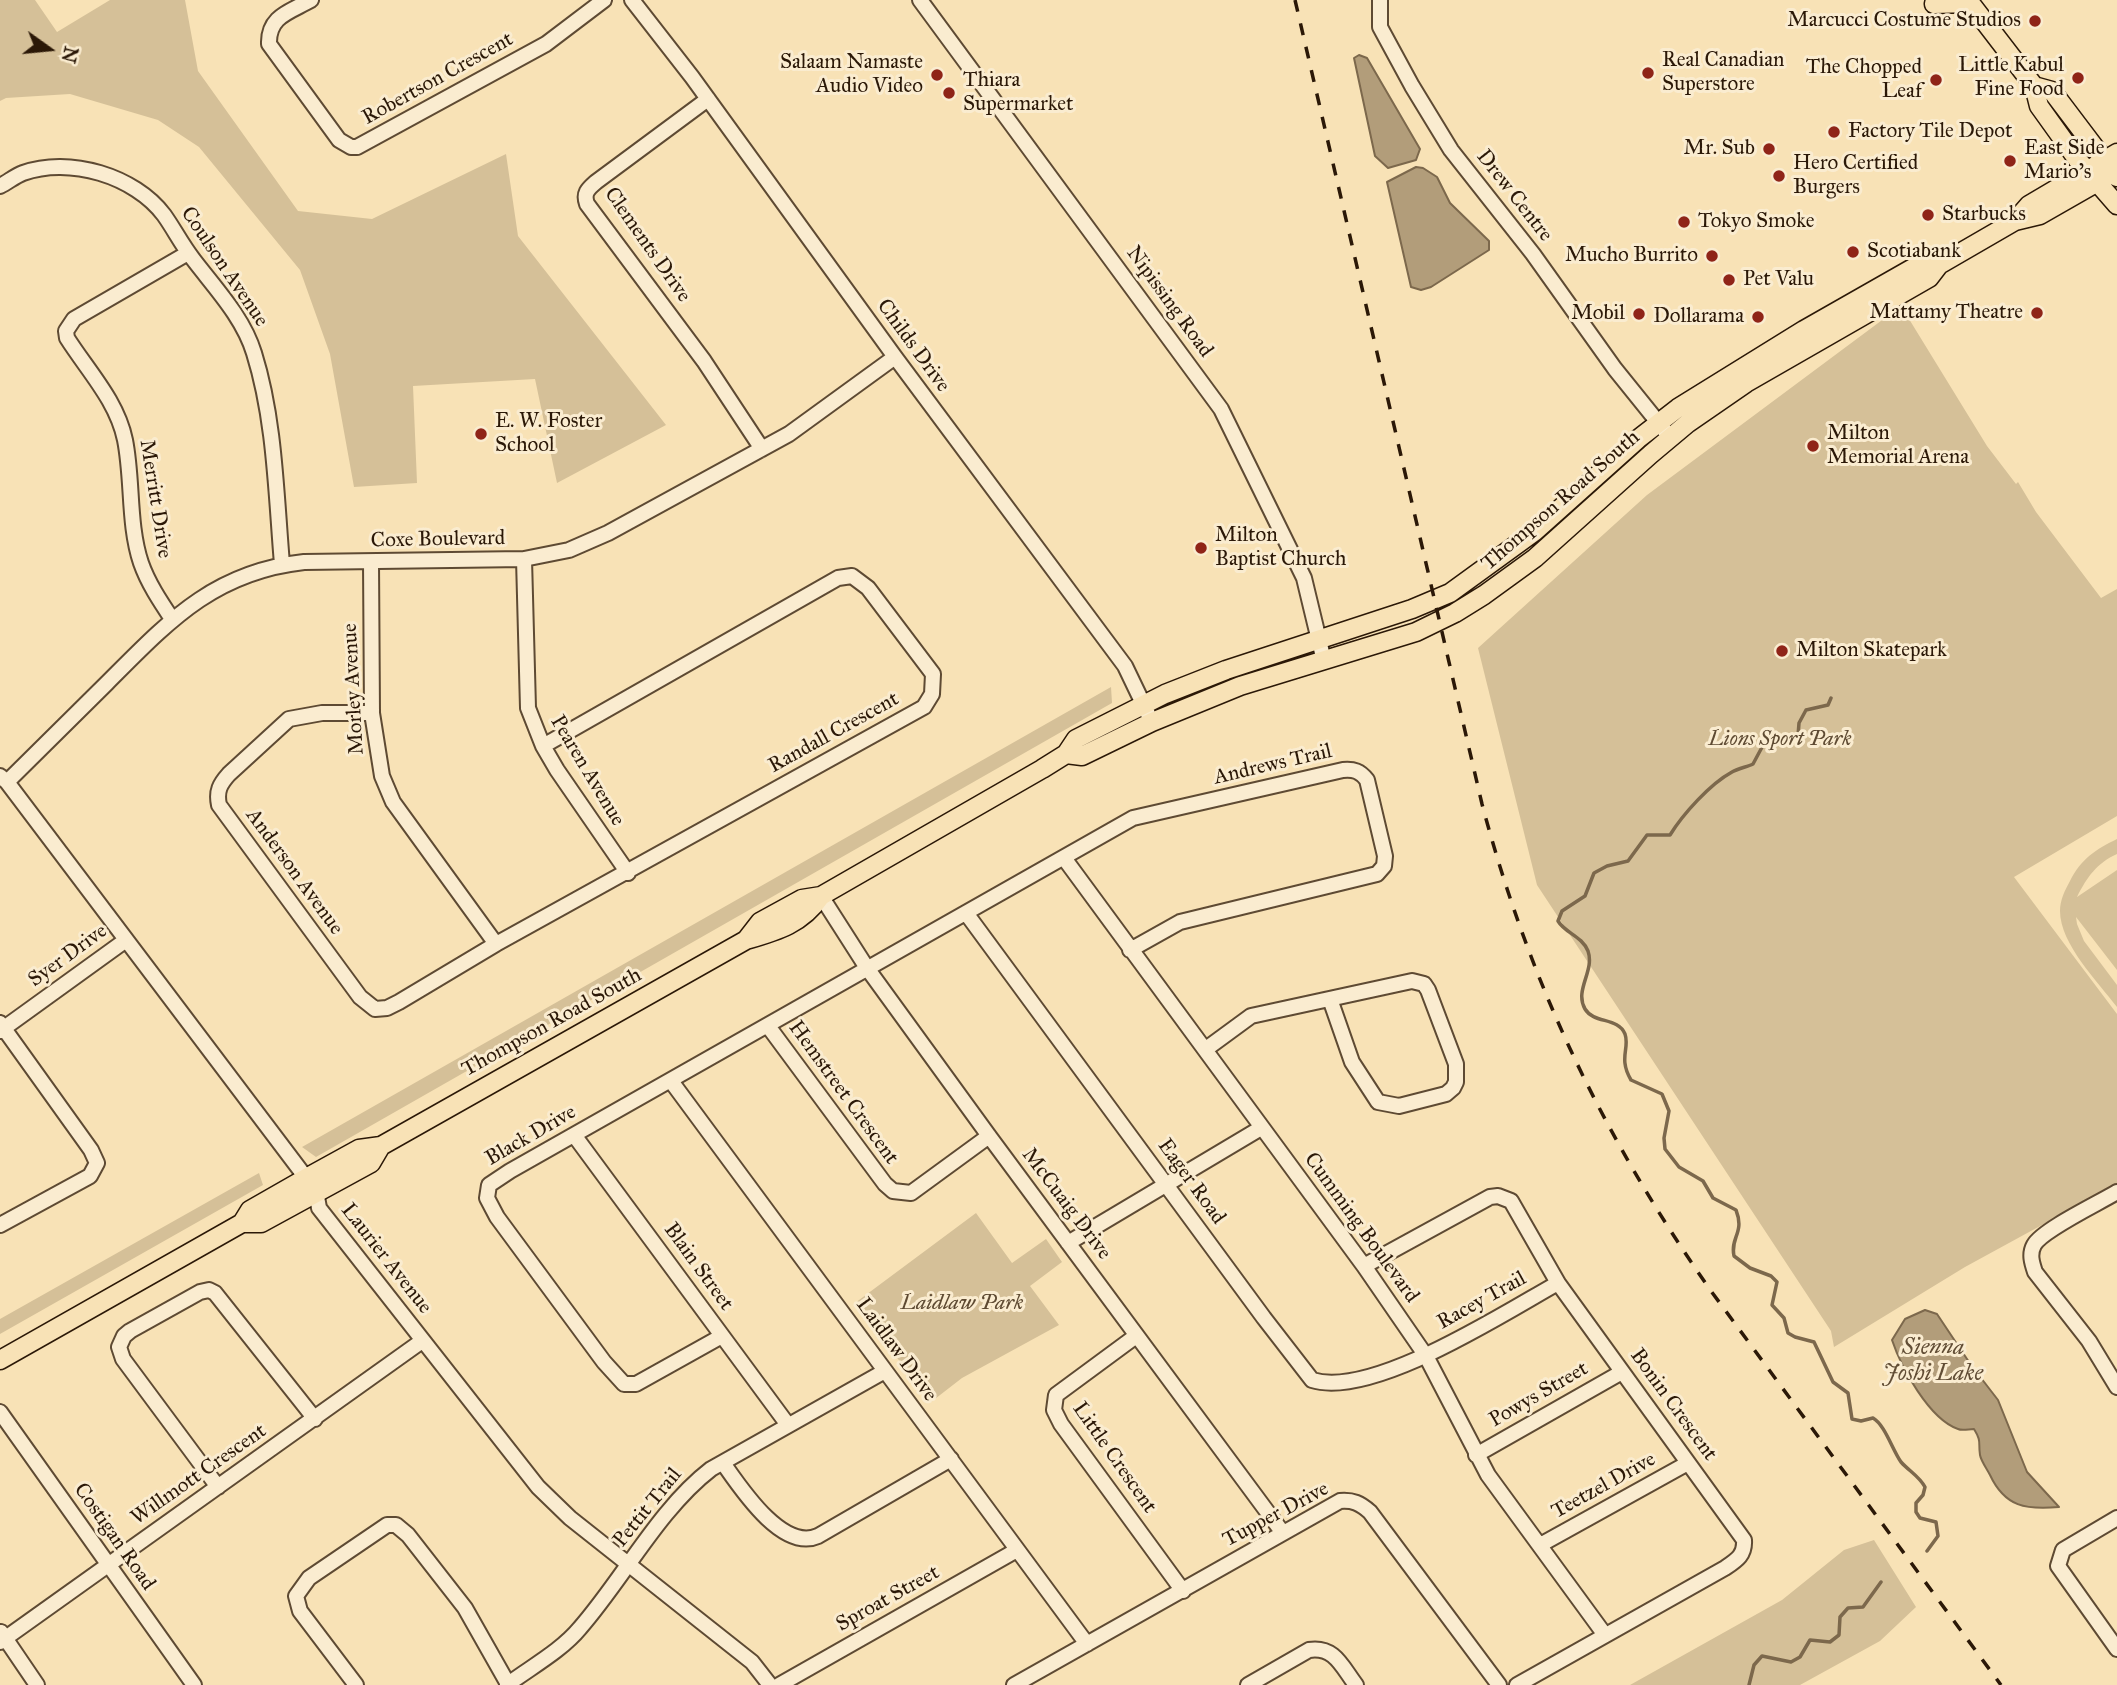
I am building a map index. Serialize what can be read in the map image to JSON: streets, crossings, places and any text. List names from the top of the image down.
{
  "streets": {
    "main road": ["Thompson Road South"],
    "street": [
      "Robertson Crescent",
      "Drew Centre",
      "Clements Drive",
      "Coulson Avenue",
      "Nipissing Road",
      "Childs Drive",
      "Merritt Drive",
      "Coxe Boulevard",
      "Morley Avenue",
      "Randall Crescent",
      "Andrews Trail",
      "Pearen Avenue",
      "Anderson Avenue",
      "Syer Drive",
      "Hemstreet Crescent",
      "Black Drive",
      "Eager Road",
      "McCuaig Drive",
      "Cumming Boulevard",
      "Laurier Avenue",
      "Blain Street",
      "Racey Trail",
      "Laidlaw Drive",
      "Powys Street",
      "Bonin Crescent",
      "Little Crescent",
      "Willmott Crescent",
      "Teetzel Drive",
      "Pettit Trail",
      "Tupper Drive",
      "Costigan Road",
      "Sproat Street"
    ]
  },
  "crossings": [
    ["Drew Centre", "Thompson Road South"],
    ["Clements Drive", "Childs Drive"],
    ["Clements Drive", "Coxe Boulevard"],
    ["Coulson Avenue", "Merritt Drive"],
    ["Coulson Avenue", "Coxe Boulevard"],
    ["Nipissing Road", "Thompson Road South"],
    ["Childs Drive", "Thompson Road South"],
    ["Childs Drive", "Coxe Boulevard"],
    ["Merritt Drive", "Coxe Boulevard"],
    ["Thompson Road South", "McCuaig Drive"],
    ["Thompson Road South", "Laurier Avenue"],
    ["Coxe Boulevard", "Morley Avenue"],
    ["Coxe Boulevard", "Pearen Avenue"],
    ["Coxe Boulevard", "Laurier Avenue"],
    ["Morley Avenue", "Randall Crescent"],
    ["Morley Avenue", "Anderson Avenue"],
    ["Randall Crescent", "Pearen Avenue"],
    ["Randall Crescent", "Anderson Avenue"],
    ["Andrews Trail", "Black Drive"],
    ["Andrews Trail", "Eager Road"],
    ["Andrews Trail", "McCuaig Drive"],
    ["Andrews Trail", "Cumming Boulevard"],
    ["Syer Drive", "Laurier Avenue"],
    ["Hemstreet Crescent", "Black Drive"],
    ["Hemstreet Crescent", "McCuaig Drive"],
    ["Black Drive", "McCuaig Drive"],
    ["Black Drive", "Blain Street"],
    ["Black Drive", "Laidlaw Drive"],
    ["Eager Road", "Cumming Boulevard"],
    ["Eager Road", "Racey Trail"],
    ["McCuaig Drive", "Little Crescent"],
    ["McCuaig Drive", "Tupper Drive"],
    ["Cumming Boulevard", "Racey Trail"],
    ["Cumming Boulevard", "Powys Street"],
    ["Cumming Boulevard", "Bonin Crescent"],
    ["Cumming Boulevard", "Teetzel Drive"],
    ["Laurier Avenue", "Willmott Crescent"],
    ["Laurier Avenue", "Pettit Trail"],
    ["Blain Street", "Pettit Trail"],
    ["Racey Trail", "Bonin Crescent"],
    ["Laidlaw Drive", "Pettit Trail"],
    ["Laidlaw Drive", "Tupper Drive"],
    ["Laidlaw Drive", "Sproat Street"],
    ["Powys Street", "Bonin Crescent"],
    ["Bonin Crescent", "Teetzel Drive"],
    ["Little Crescent", "Tupper Drive"],
    ["Willmott Crescent", "Costigan Road"]
  ],
  "water": ["Sienna Joshi Lake"],
  "parks": ["Lions Sport Park", "Laidlaw Park"],
  "places": [
    "Marcucci Costume Studios",
    "Real Canadian Superstore",
    "Salaam Namaste Audio Video",
    "Little Kabul Fine Food",
    "The Chopped Leaf",
    "Thiara Supermarket",
    "Factory Tile Depot",
    "Mr. Sub",
    "East Side Mario's",
    "Hero Certified Burgers",
    "Starbucks",
    "Tokyo Smoke",
    "Scotiabank",
    "Mucho Burrito",
    "Pet Valu",
    "Mattamy Theatre",
    "Mobil",
    "Dollarama",
    "E. W. Foster School",
    "Milton Memorial Arena",
    "Milton Baptist Church",
    "Milton Skatepark"
  ],
  "north": "right"
}
